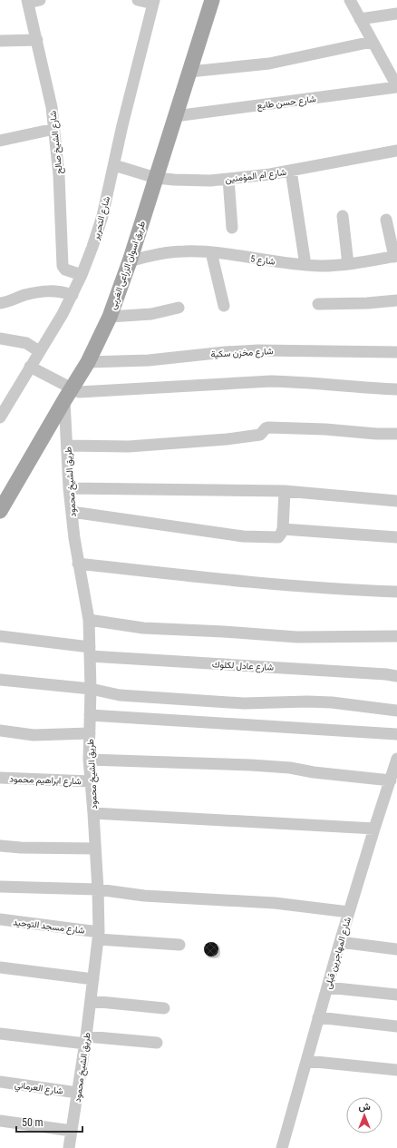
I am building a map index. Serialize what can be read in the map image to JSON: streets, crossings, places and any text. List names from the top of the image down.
{
  "streets": {
    "main road": ["طريق اسوان الزراعى الغربى"],
    "street": [
      "شارع حسن طايع",
      "شارع الشيخ صالح",
      "شارع ام المؤمنين",
      "شارع التحرير",
      "شارع 5",
      "شارع مخزن سكية",
      "طريق الشيخ محمود",
      "شارع عادل لكلوك",
      "شارع ابراهيم محمود",
      "شارع مسجد التوحيد",
      "شارع المهاجرين قبلى",
      "شارع العرماني"
    ]
  },
  "crossings": [
    ["شارع حسن طايع", "طريق اسوان الزراعى الغربى"],
    ["شارع الشيخ صالح", "شارع التحرير"],
    ["شارع ام المؤمنين", "شارع التحرير"],
    ["شارع ام المؤمنين", "طريق اسوان الزراعى الغربى"],
    ["شارع 5", "طريق اسوان الزراعى الغربى"],
    ["طريق اسوان الزراعى الغربى", "شارع مخزن سكية"],
    ["طريق اسوان الزراعى الغربى", "طريق الشيخ محمود"],
    ["طريق الشيخ محمود", "شارع عادل لكلوك"],
    ["طريق الشيخ محمود", "شارع ابراهيم محمود"],
    ["طريق الشيخ محمود", "شارع مسجد التوحيد"],
    ["طريق الشيخ محمود", "شارع العرماني"]
  ],
  "scale_bar": "50 m",
  "north": "top"
}
